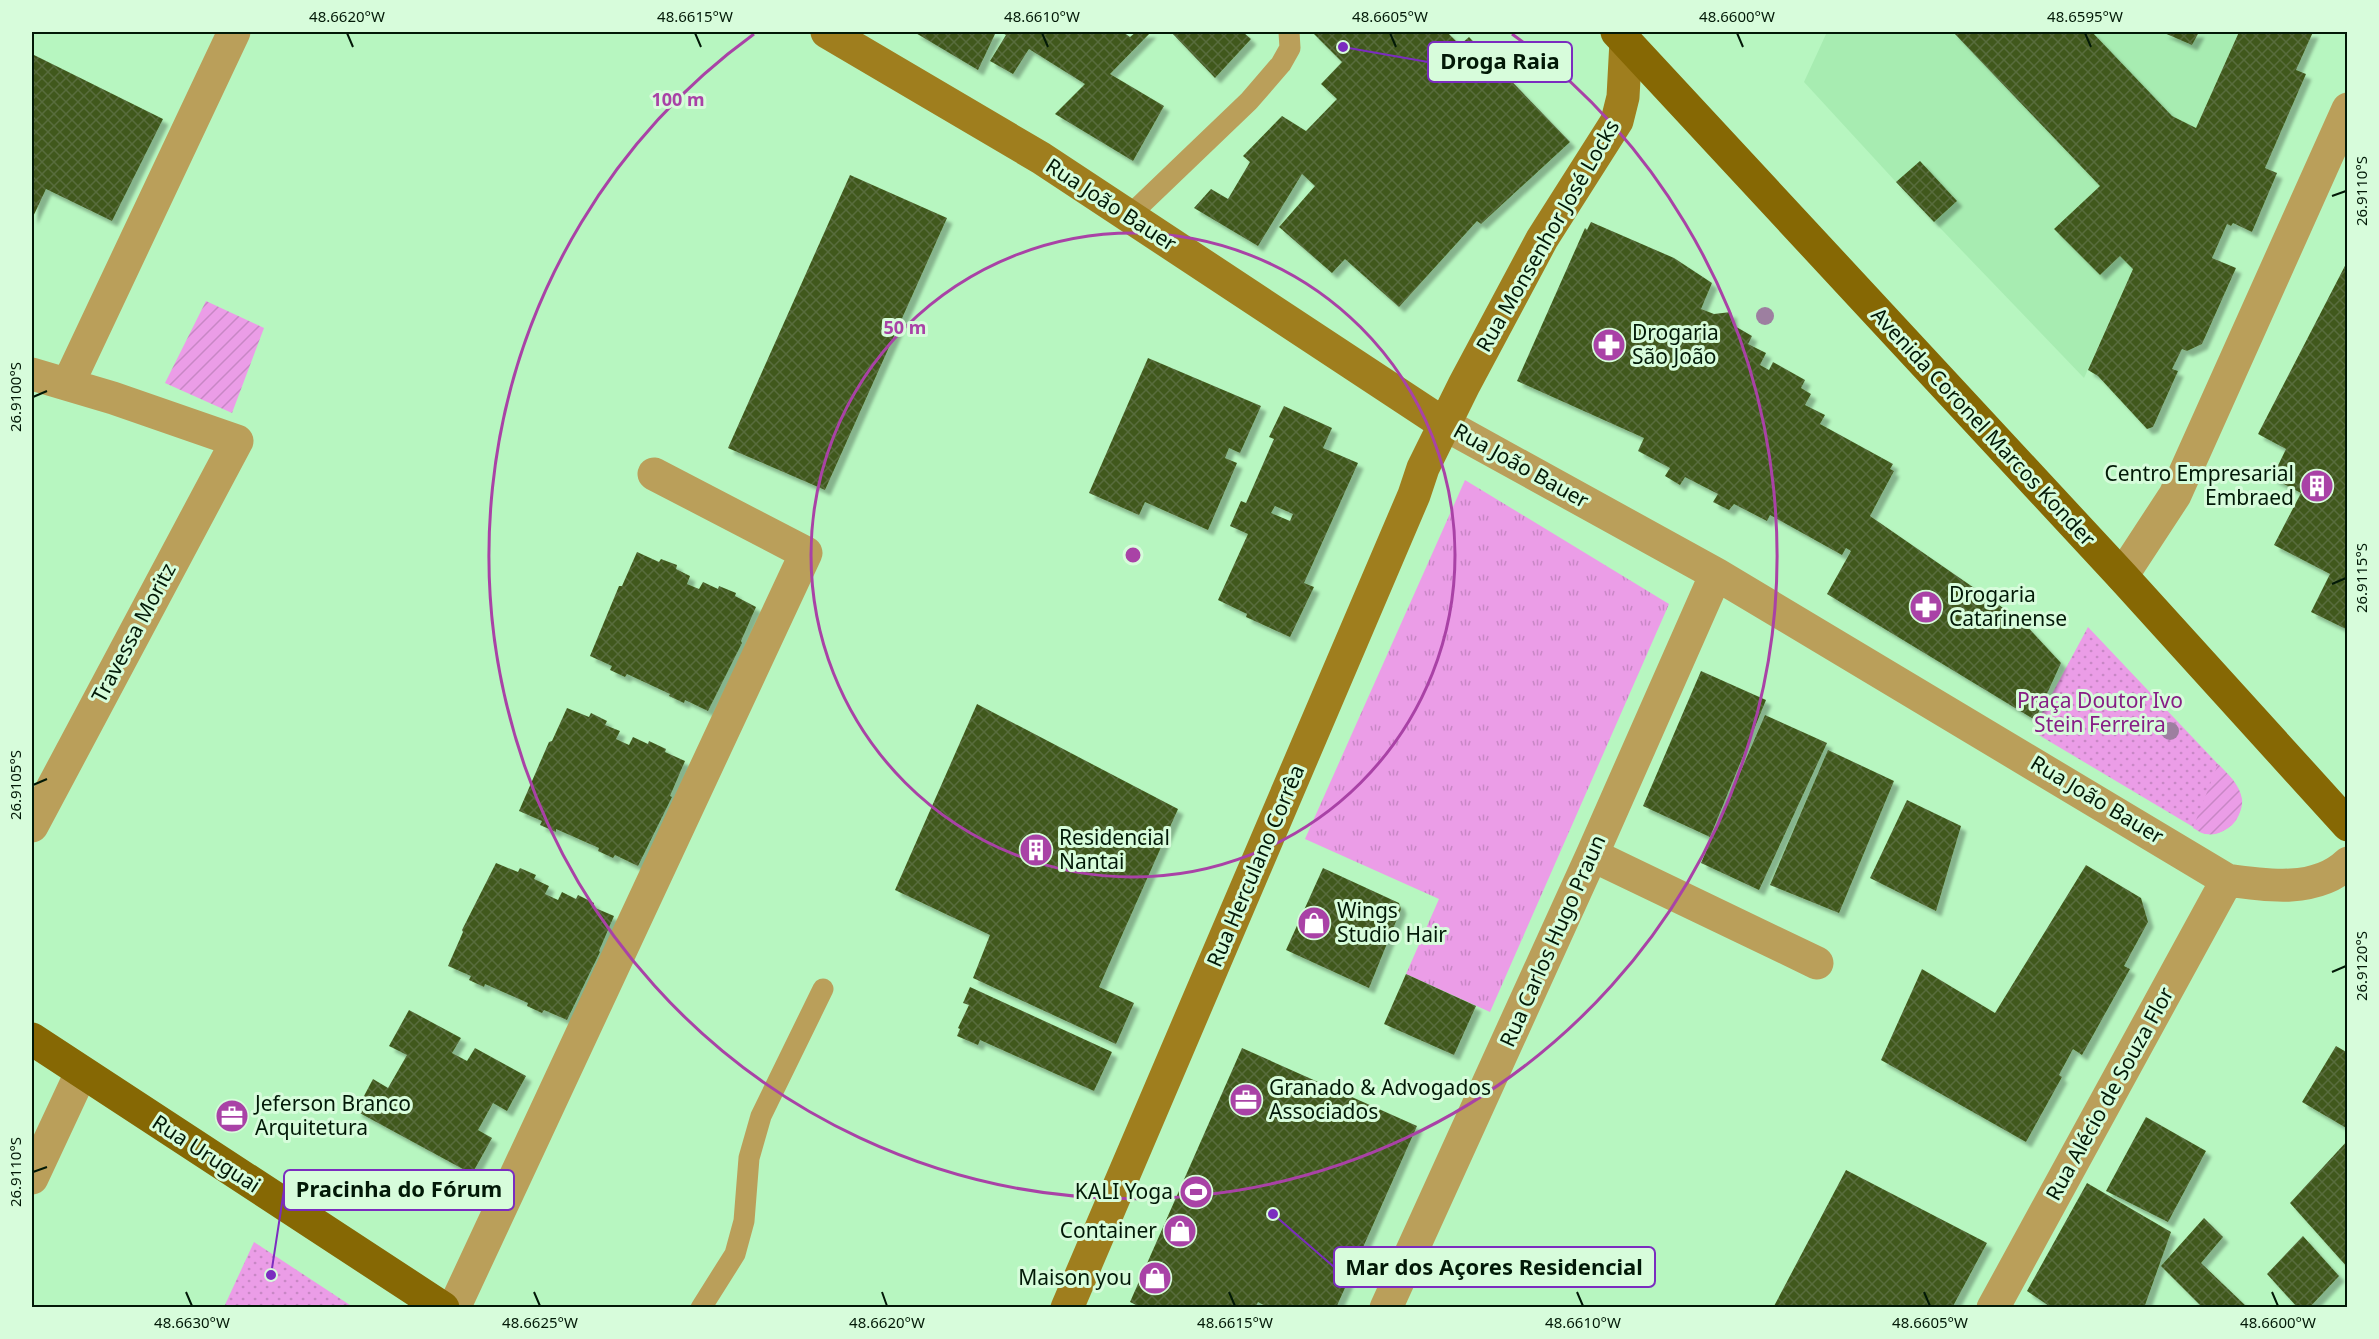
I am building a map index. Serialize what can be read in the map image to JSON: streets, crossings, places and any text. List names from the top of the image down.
{
  "streets": {
    "main road": ["Avenida Coronel Marcos Konder", "Rua Uruguai"],
    "street": [
      "Rua João Bauer",
      "Rua Monsenhor José Locks",
      "Travessa Moritz",
      "Rua Herculano Corrêa",
      "Rua Carlos Hugo Praun",
      "Rua Alécio de Souza Flor"
    ]
  },
  "crossings": [
    ["Rua João Bauer", "Rua Monsenhor José Locks"],
    ["Rua João Bauer", "Rua Herculano Corrêa"],
    ["Rua João Bauer", "Rua Carlos Hugo Praun"],
    ["Rua João Bauer", "Rua Alécio de Souza Flor"],
    ["Rua Monsenhor José Locks", "Avenida Coronel Marcos Konder"],
    ["Rua Monsenhor José Locks", "Rua Herculano Corrêa"]
  ],
  "parks": ["Praça Doutor Ivo Stein Ferreira"],
  "places": {
    "other": ["Droga Raia", "Mar dos Açores Residencial", "Pracinha do Fórum"],
    "pharmacy": ["Drogaria São João", "Drogaria Catarinense"],
    "building": ["Centro Empresarial Embraed", "Residencial Nantai"],
    "shop": ["Wings Studio Hair", "Container", "Maison you"],
    "office": ["Granado & Advogados Associados", "Jeferson Branco Arquitetura"],
    "sports": ["KALI Yoga"]
  },
  "coordinates": [
    "48.6620°W",
    "48.6615°W",
    "48.6610°W",
    "48.6605°W",
    "48.6600°W",
    "48.6595°W",
    "26.9110°S",
    "26.9100°S",
    "26.9115°S",
    "26.9105°S",
    "26.9120°S",
    "48.6630°W",
    "48.6625°W"
  ],
  "rings": ["100 m", "50 m"]
}
